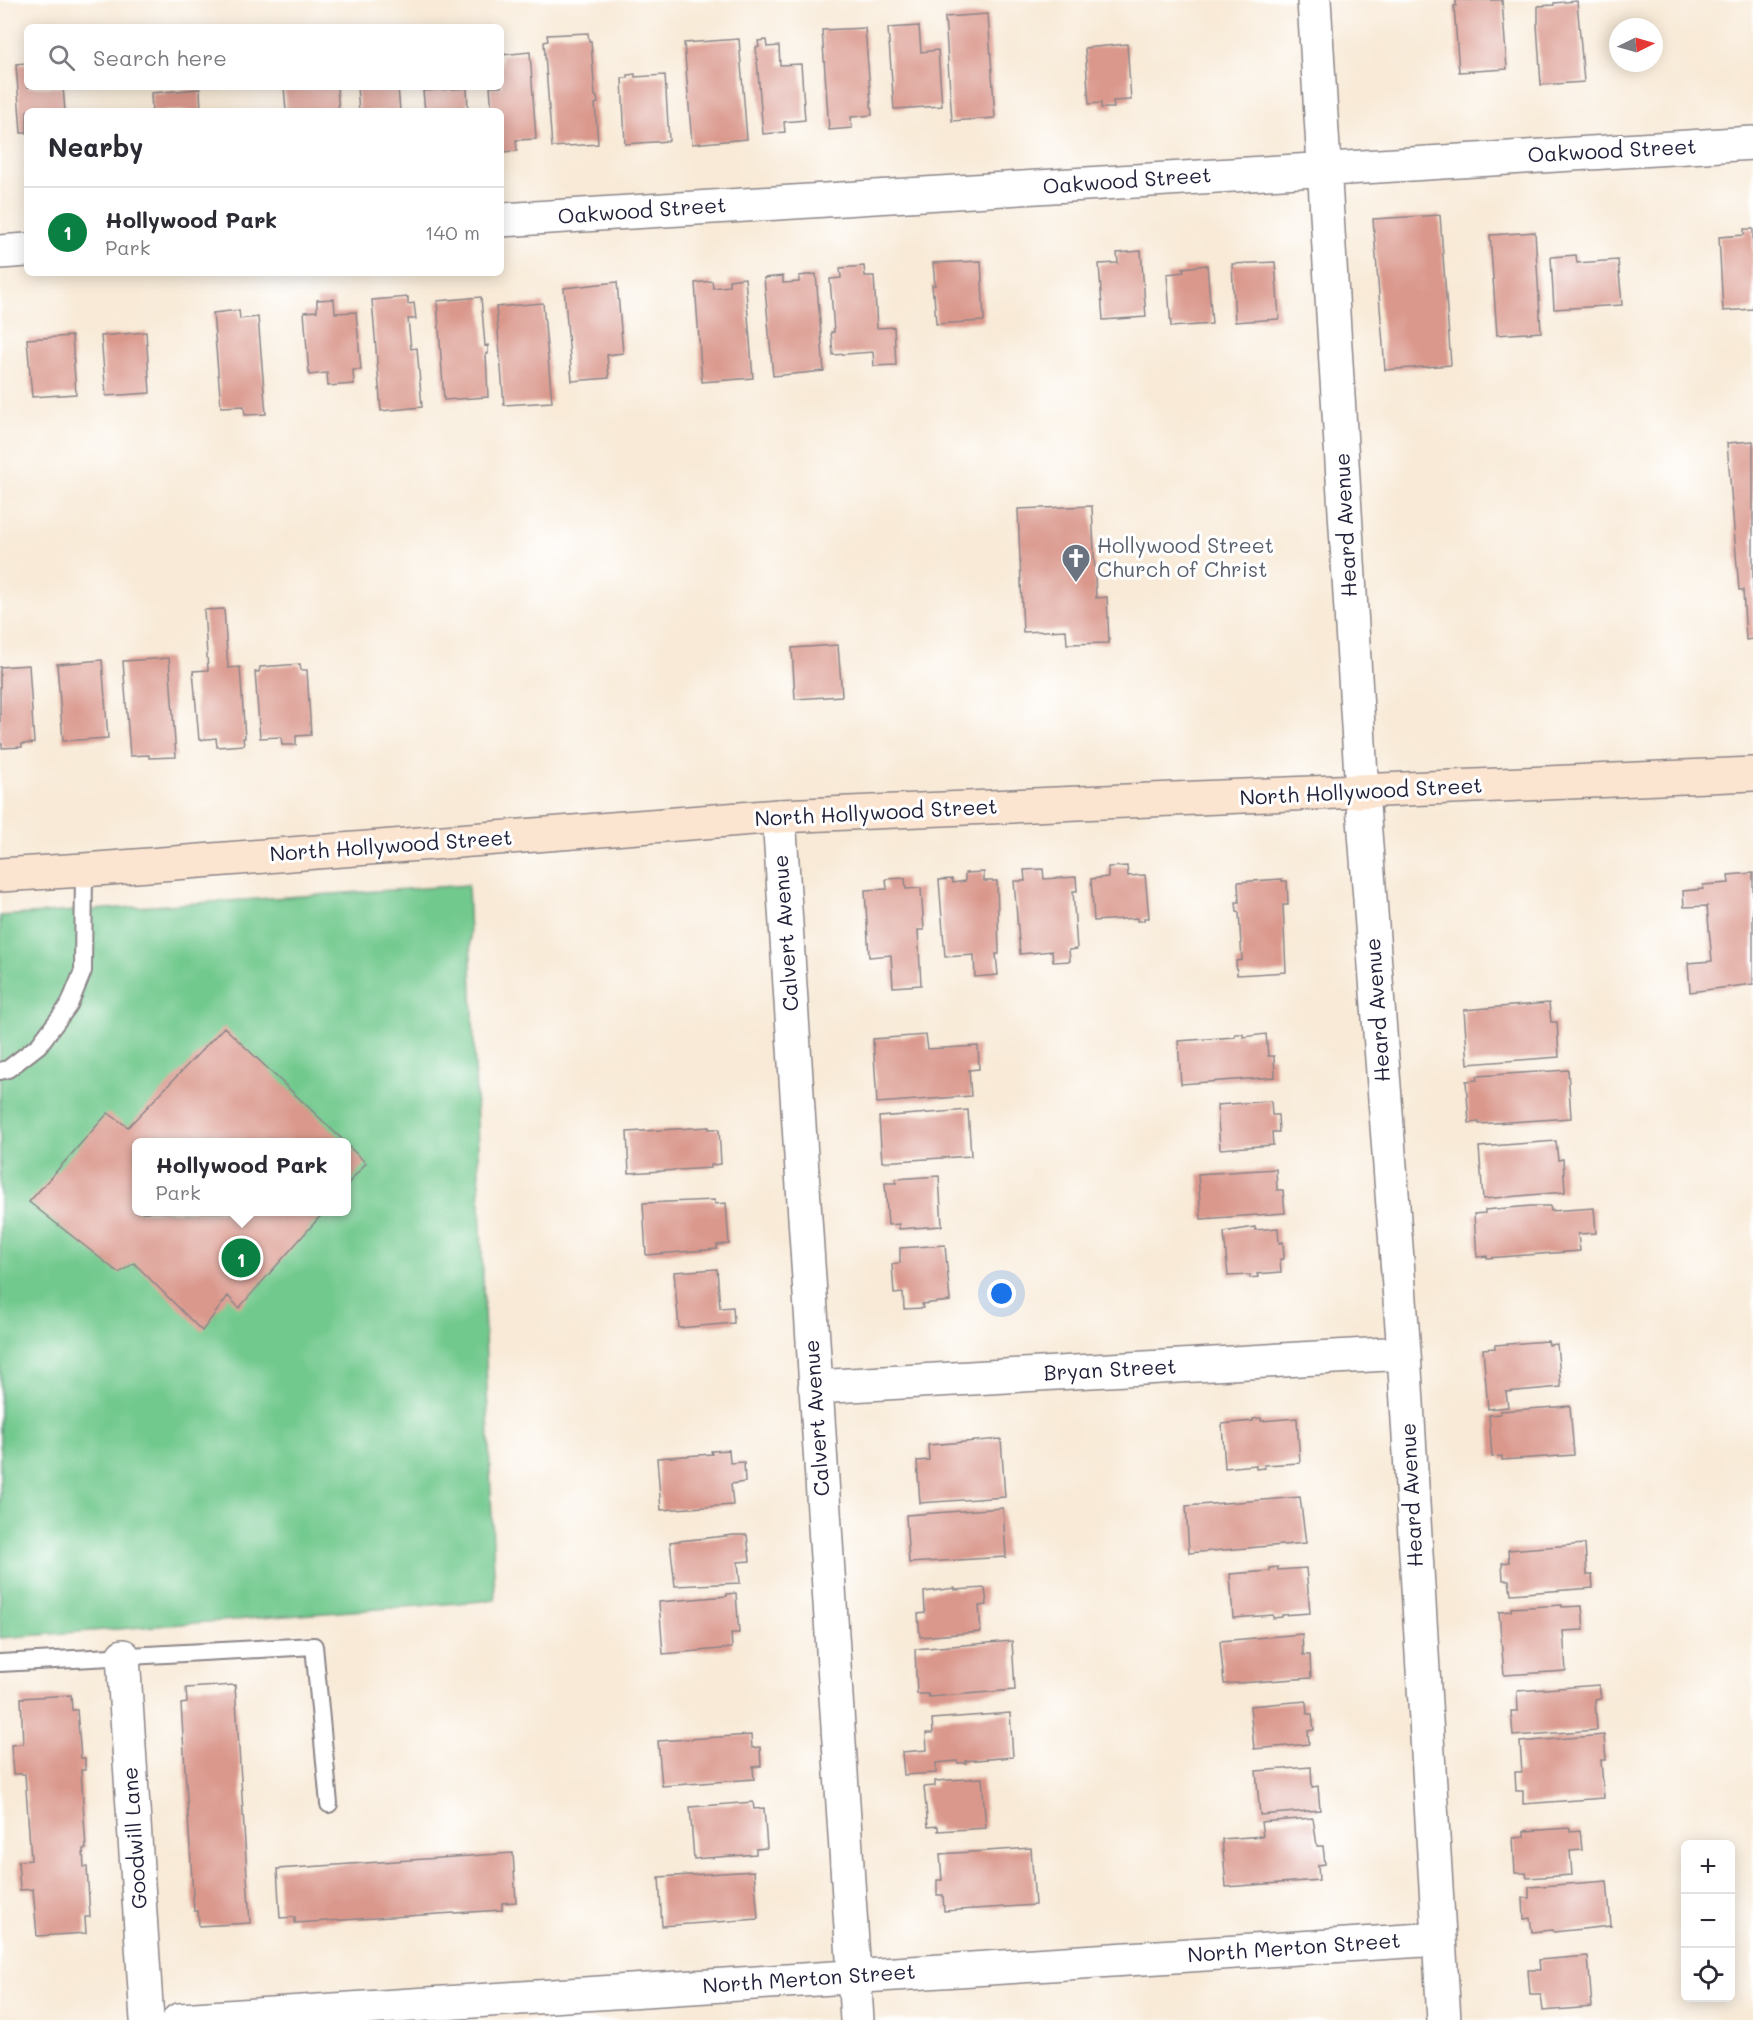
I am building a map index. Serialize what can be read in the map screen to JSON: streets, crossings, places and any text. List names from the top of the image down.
{
  "streets": {
    "main road": ["North Hollywood Street"],
    "street": [
      "Oakwood Street",
      "Heard Avenue",
      "Calvert Avenue",
      "Bryan Street",
      "Goodwill Lane",
      "North Merton Street"
    ]
  },
  "crossings": [
    ["Oakwood Street", "Heard Avenue"],
    ["Heard Avenue", "North Hollywood Street"],
    ["Heard Avenue", "Bryan Street"],
    ["Heard Avenue", "North Merton Street"],
    ["North Hollywood Street", "Calvert Avenue"],
    ["Calvert Avenue", "Bryan Street"],
    ["Calvert Avenue", "North Merton Street"]
  ],
  "places": {
    "church": ["Hollywood Street Church of Christ"]
  },
  "north": "right",
  "page": {
    "search": "Search here",
    "heading": "Nearby",
    "list": [
      {
        "mark": "1",
        "name": "Hollywood Park",
        "note": "Park",
        "value": "140 m"
      }
    ],
    "popup": ["Hollywood Park", "Park"],
    "pins": "1",
    "map_buttons": ["+", "−"]
  }
}
